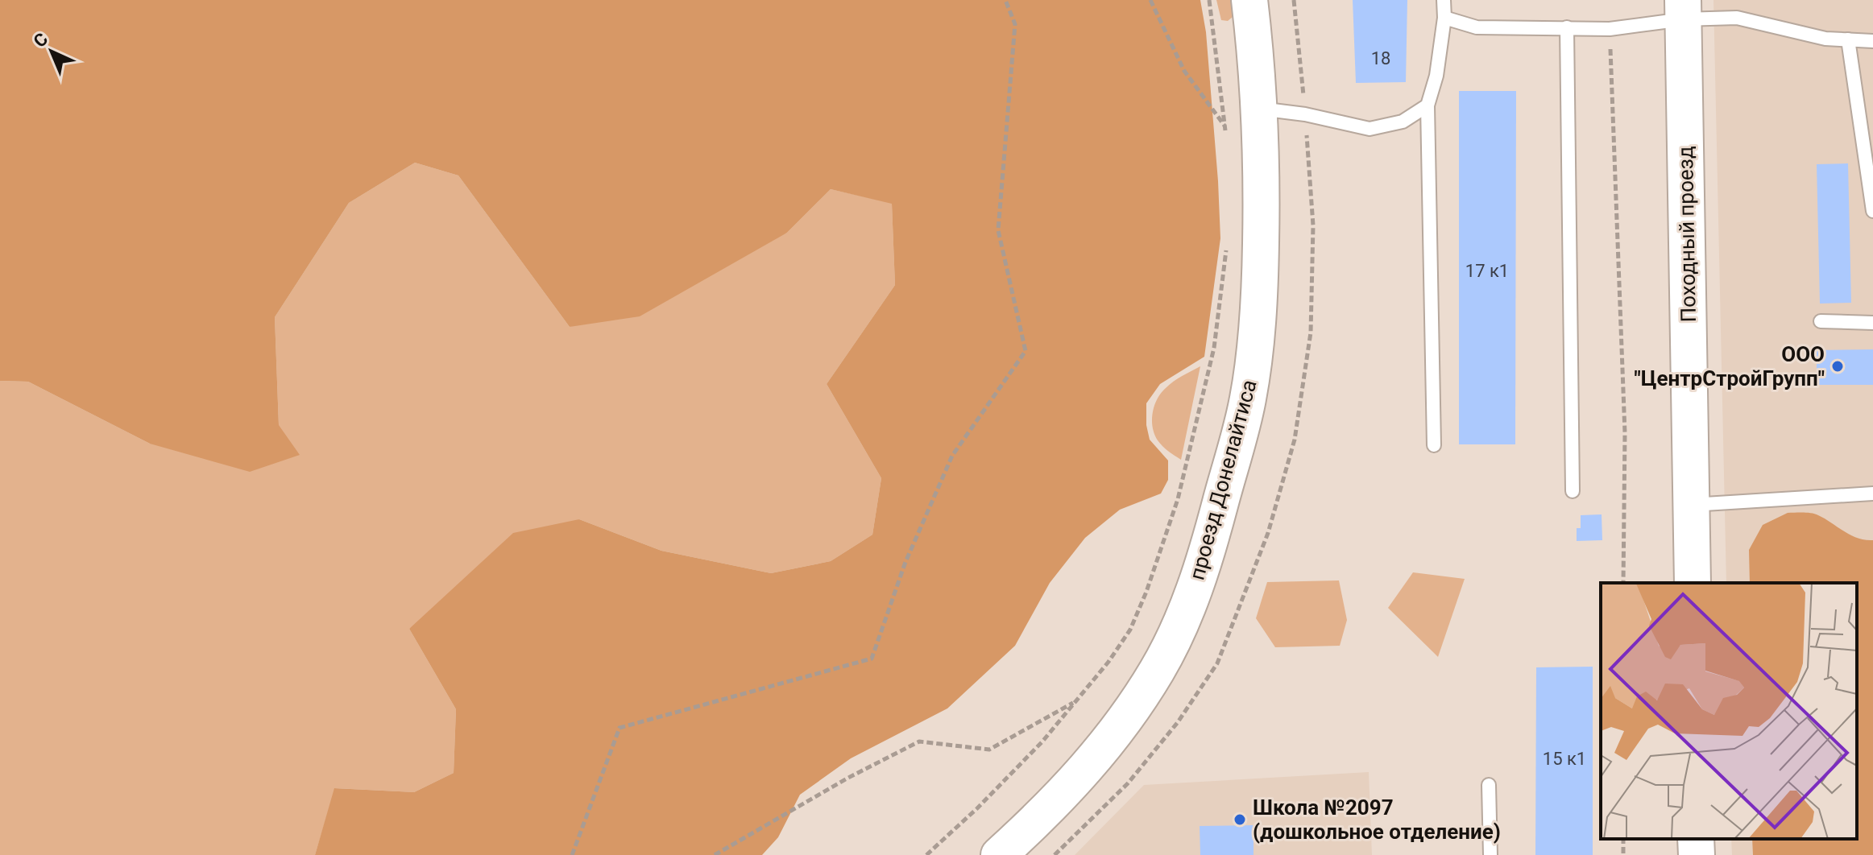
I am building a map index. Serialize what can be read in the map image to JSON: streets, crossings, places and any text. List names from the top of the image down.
{
  "streets": {
    "street": ["Походный проезд", "проезд Донелайтиса"]
  },
  "places": ["ООО \"ЦентрСтройГрупп\"", "Школа №2097 (дошкольное отделение)"],
  "house_numbers": ["18", "17 к1", "15 к1"],
  "north": "top left"
}
